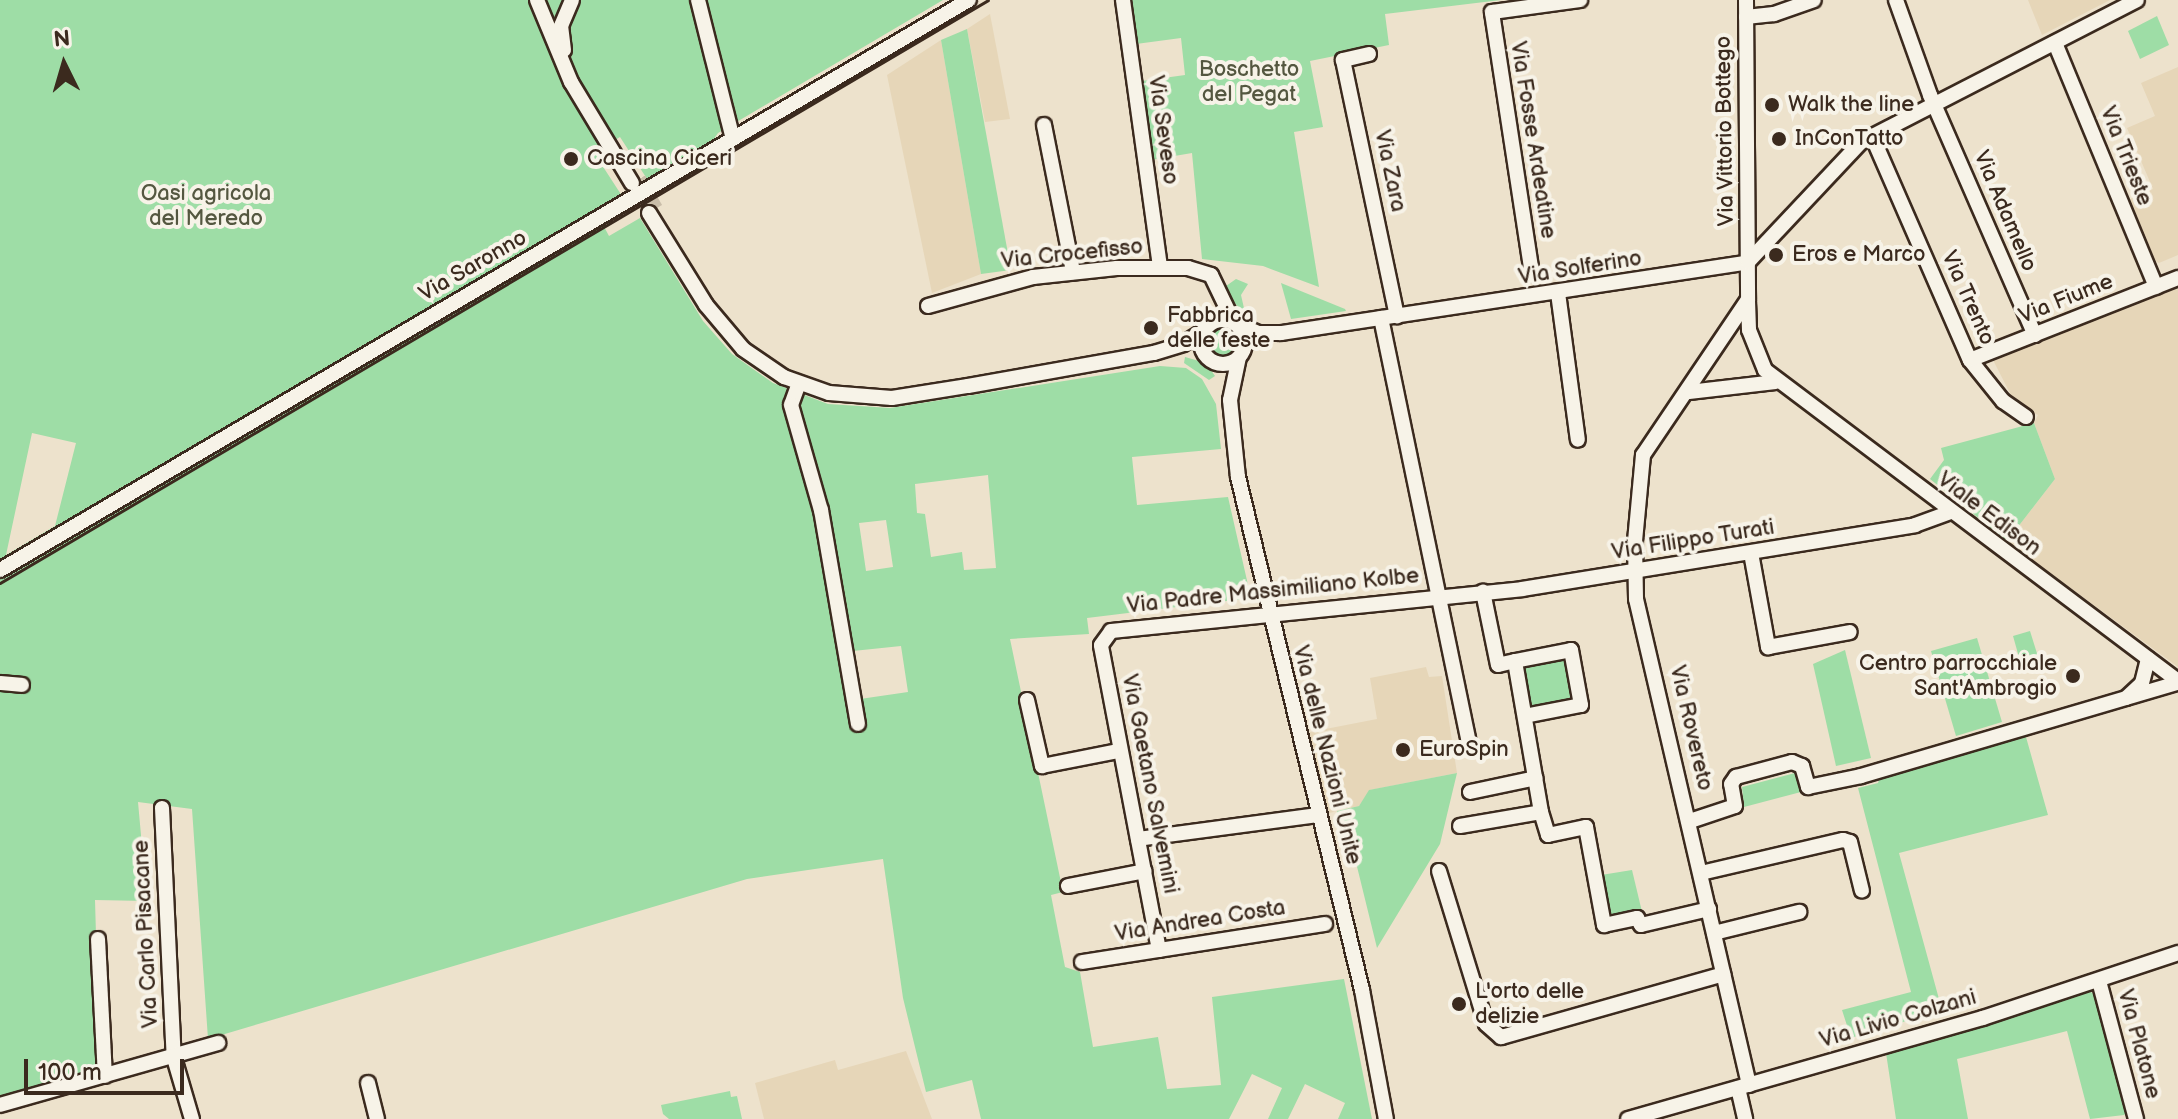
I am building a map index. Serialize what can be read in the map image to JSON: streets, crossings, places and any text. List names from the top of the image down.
{
  "streets": {
    "street": [
      "Via Seveso",
      "Via Vittorio Bottego",
      "Via Fosse Ardeatine",
      "Via Trieste",
      "Via Zara",
      "Via Adamello",
      "Via Crocefisso",
      "Via Saronno",
      "Via Solferino",
      "Via Trento",
      "Via Fiume",
      "Viale Edison",
      "Via Filippo Turati",
      "Via Padre Massimiliano Kolbe",
      "Via Rovereto",
      "Via delle Nazioni Unite",
      "Via Gaetano Salvemini",
      "Via Andrea Costa",
      "Via Carlo Pisacane",
      "Via Livio Colzani",
      "Via Platone"
    ]
  },
  "crossings": [
    ["Via Seveso", "Via Crocefisso"],
    ["Via Vittorio Bottego", "Via Solferino"],
    ["Via Trieste", "Via Fiume"],
    ["Via Zara", "Via Solferino"],
    ["Via Adamello", "Via Fiume"],
    ["Via Trento", "Via Fiume"],
    ["Viale Edison", "Via Filippo Turati"],
    ["Via Filippo Turati", "Via Padre Massimiliano Kolbe"],
    ["Via Filippo Turati", "Via Rovereto"],
    ["Via Padre Massimiliano Kolbe", "Via delle Nazioni Unite"],
    ["Via Padre Massimiliano Kolbe", "Via Gaetano Salvemini"],
    ["Via Rovereto", "Via Livio Colzani"],
    ["Via Gaetano Salvemini", "Via Andrea Costa"],
    ["Via Livio Colzani", "Via Platone"]
  ],
  "parks": ["Boschetto del Pegat", "Oasi agricola del Meredo"],
  "places": [
    "Walk the line",
    "InConTatto",
    "Cascina Ciceri",
    "Eros e Marco",
    "Fabbrica delle feste",
    "Centro parrocchiale Sant'Ambrogio",
    "EuroSpin",
    "L'orto delle delizie"
  ],
  "scale_bar": "100 m",
  "north": "top"
}
